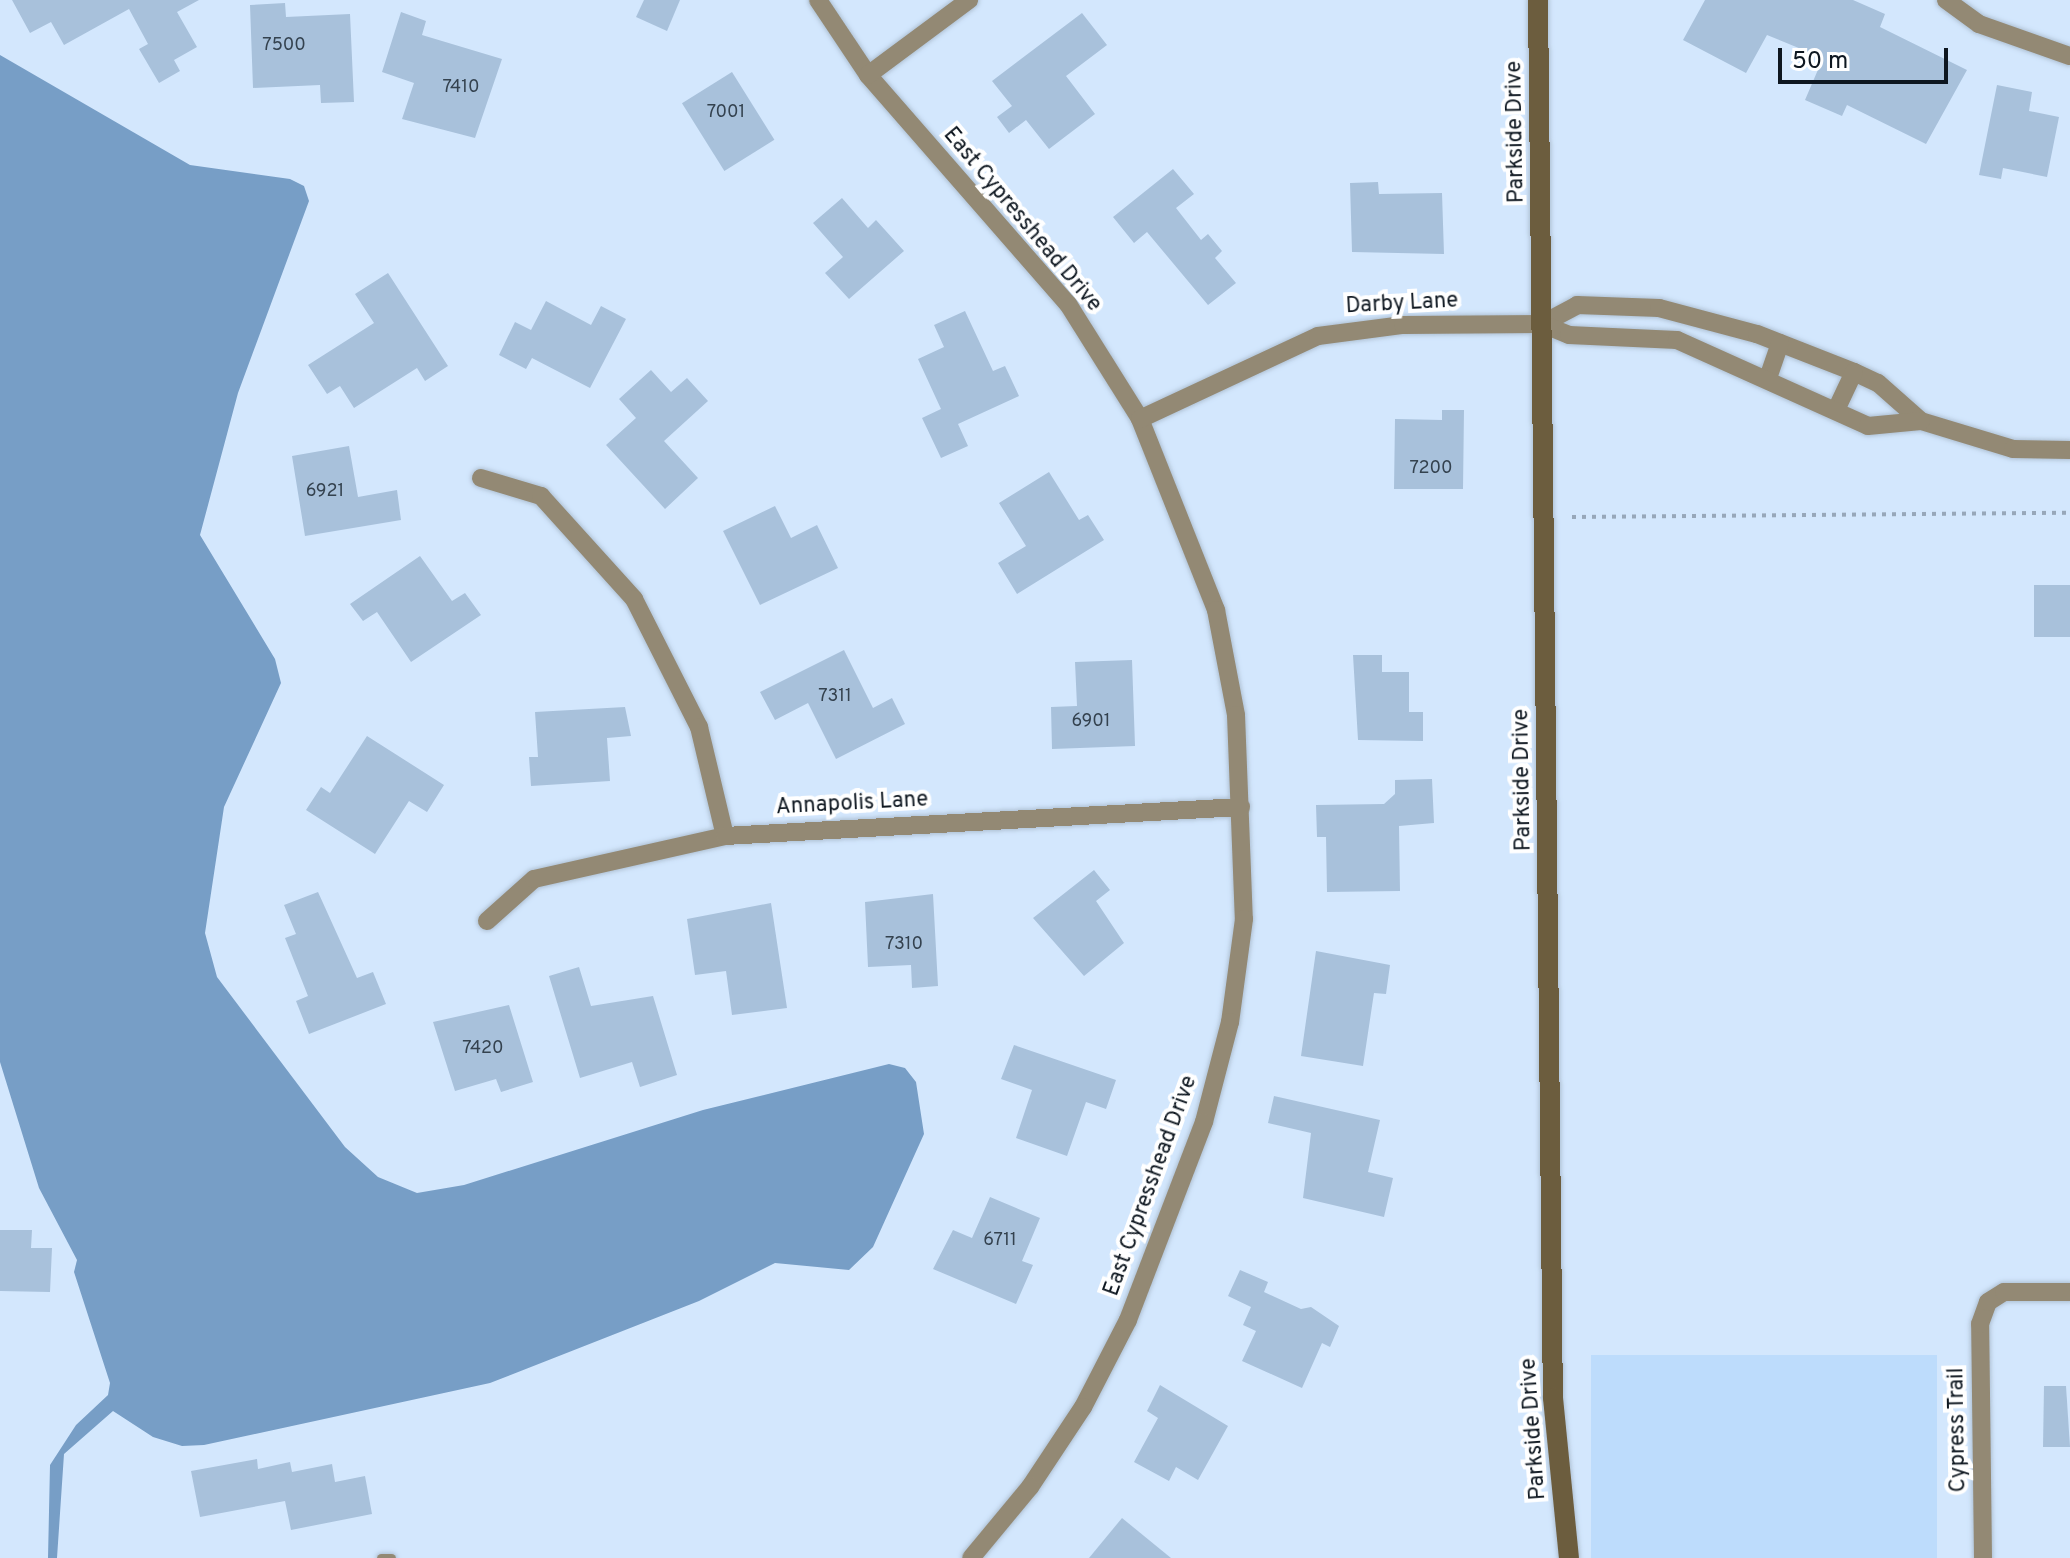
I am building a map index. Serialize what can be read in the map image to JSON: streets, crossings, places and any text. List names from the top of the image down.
{
  "streets": {
    "street": [
      "Parkside Drive",
      "East Cypresshead Drive",
      "Darby Lane",
      "Annapolis Lane",
      "Cypress Trail"
    ]
  },
  "crossings": [
    ["Parkside Drive", "Darby Lane"],
    ["East Cypresshead Drive", "Darby Lane"],
    ["East Cypresshead Drive", "Annapolis Lane"]
  ],
  "house_numbers": [
    "7500",
    "7410",
    "7001",
    "7200",
    "6921",
    "7311",
    "6901",
    "7310",
    "7420",
    "6711"
  ],
  "scale_bar": "50 m"
}
